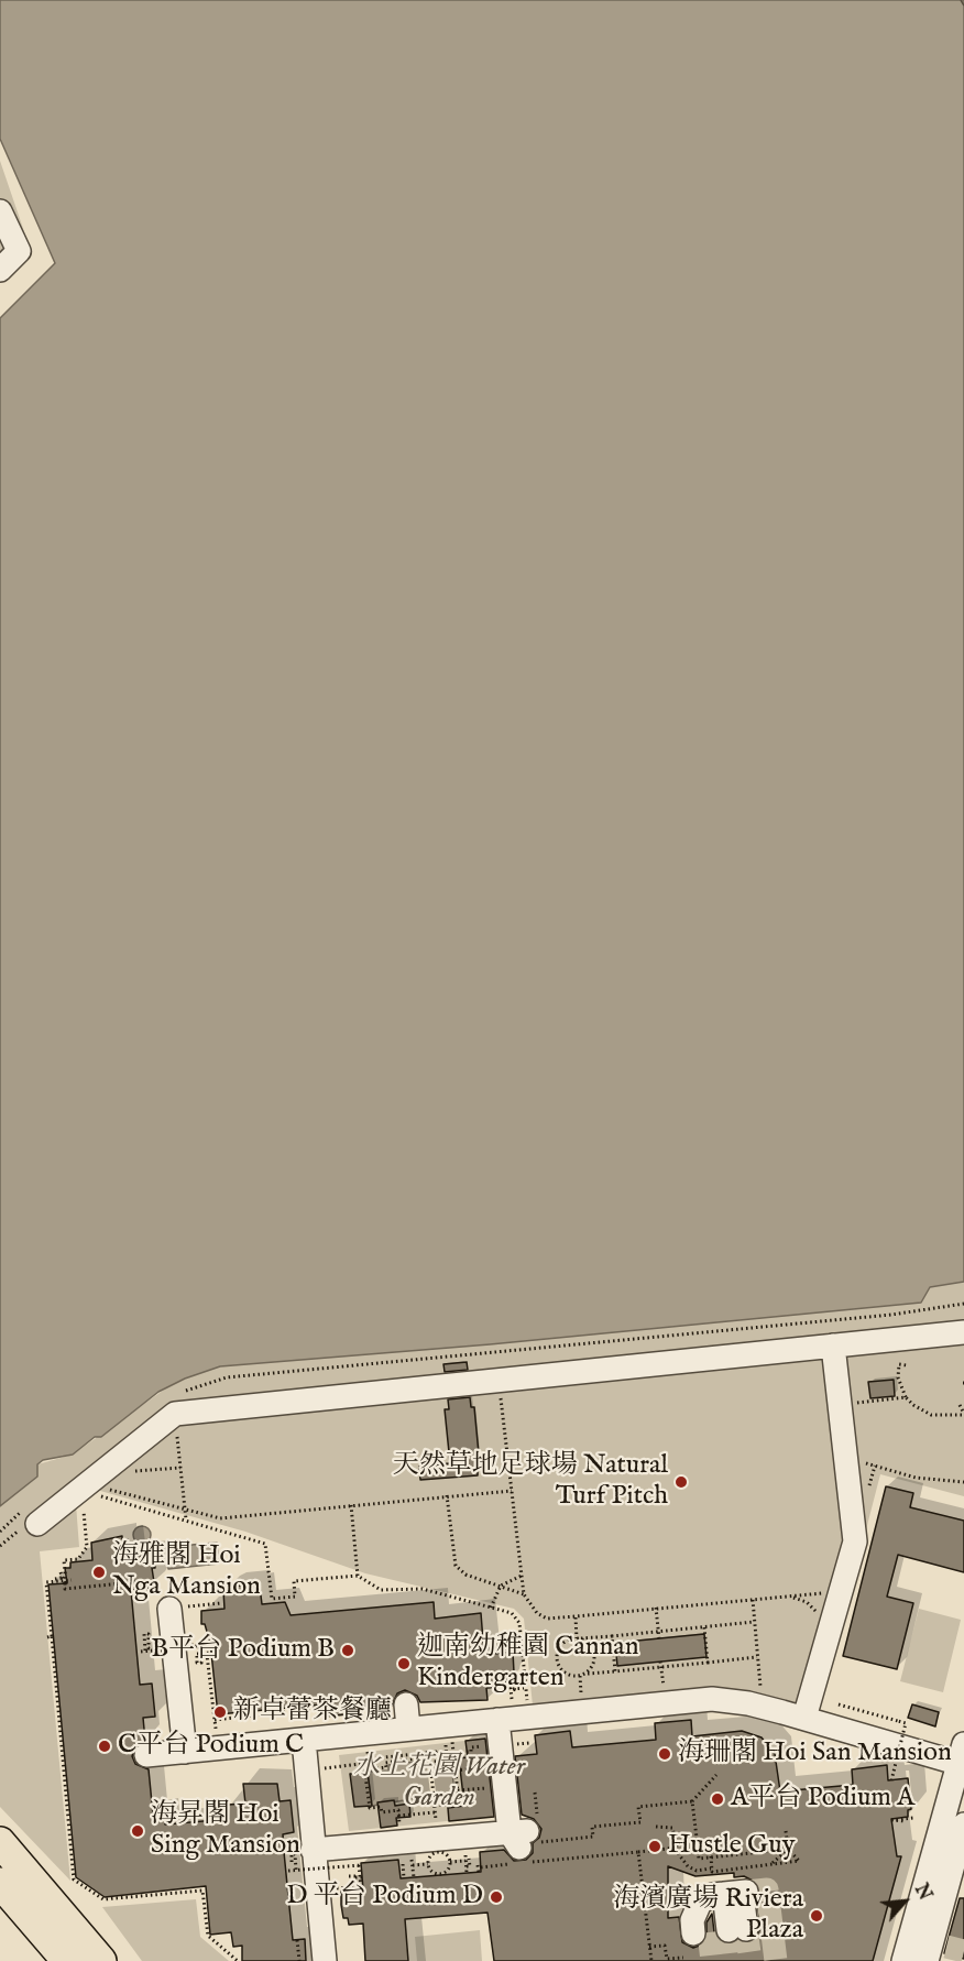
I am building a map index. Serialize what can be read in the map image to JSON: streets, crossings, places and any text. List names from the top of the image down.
{
  "parks": ["水上花園 Water Garden"],
  "places": [
    "天然草地足球場 Natural Turf Pitch",
    "海雅閣 Hoi Nga Mansion",
    "B平台 Podium B",
    "迦南幼稚園 Cannan Kindergarten",
    "新卓蕾茶餐廳",
    "C平台 Podium C",
    "海珊閣 Hoi San Mansion",
    "A平台 Podium A",
    "海昇閣 Hoi Sing Mansion",
    "Hustle Guy",
    "D 平台 Podium D",
    "海濱廣場 Riviera Plaza"
  ],
  "north": "top right"
}
